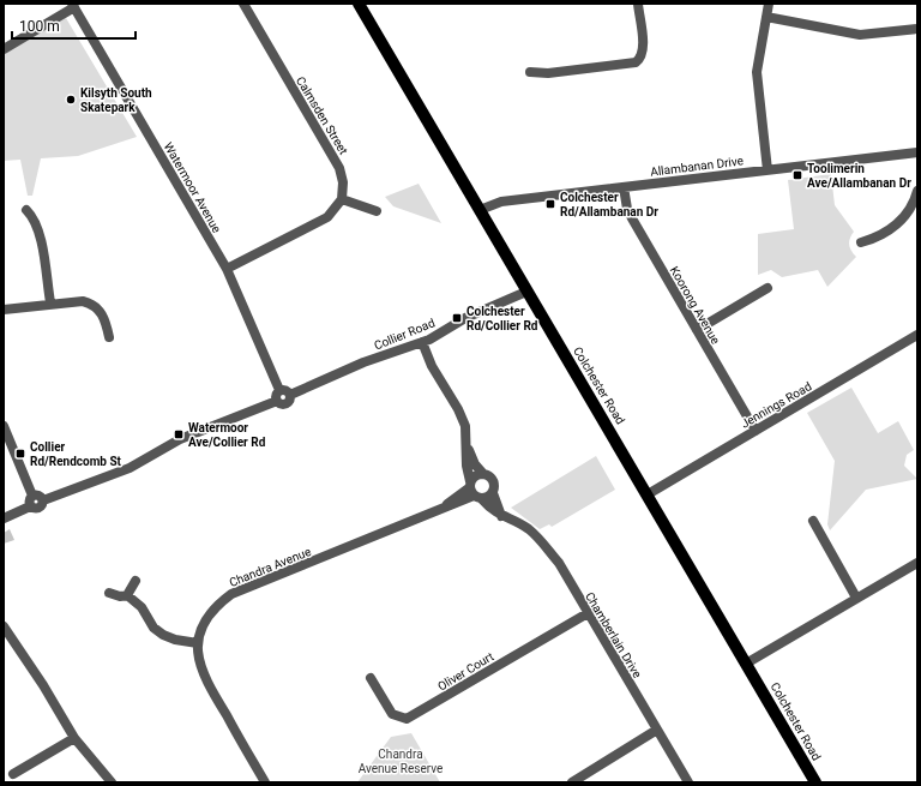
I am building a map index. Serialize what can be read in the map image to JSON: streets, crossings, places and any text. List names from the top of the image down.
{
  "streets": {
    "main road": ["Colchester Road"],
    "street": [
      "Calmsden Street",
      "Allambanan Drive",
      "Watermoor Avenue",
      "Koorong Avenue",
      "Collier Road",
      "Jennings Road",
      "Chandra Avenue",
      "Chamberlain Drive",
      "Oliver Court"
    ]
  },
  "crossings": [
    ["Allambanan Drive", "Koorong Avenue"],
    ["Allambanan Drive", "Colchester Road"],
    ["Watermoor Avenue", "Collier Road"],
    ["Koorong Avenue", "Jennings Road"],
    ["Collier Road", "Colchester Road"],
    ["Colchester Road", "Jennings Road"],
    ["Chandra Avenue", "Chamberlain Drive"],
    ["Chamberlain Drive", "Oliver Court"]
  ],
  "parks": ["Chandra Avenue Reserve"],
  "places": {
    "other": ["Kilsyth South Skatepark"],
    "transit": [
      "Toolimerin Ave/Allambanan Dr",
      "Colchester Rd/Allambanan Dr",
      "Colchester Rd/Collier Rd",
      "Watermoor Ave/Collier Rd",
      "Collier Rd/Rendcomb St"
    ]
  },
  "scale_bar": "100 m"
}
